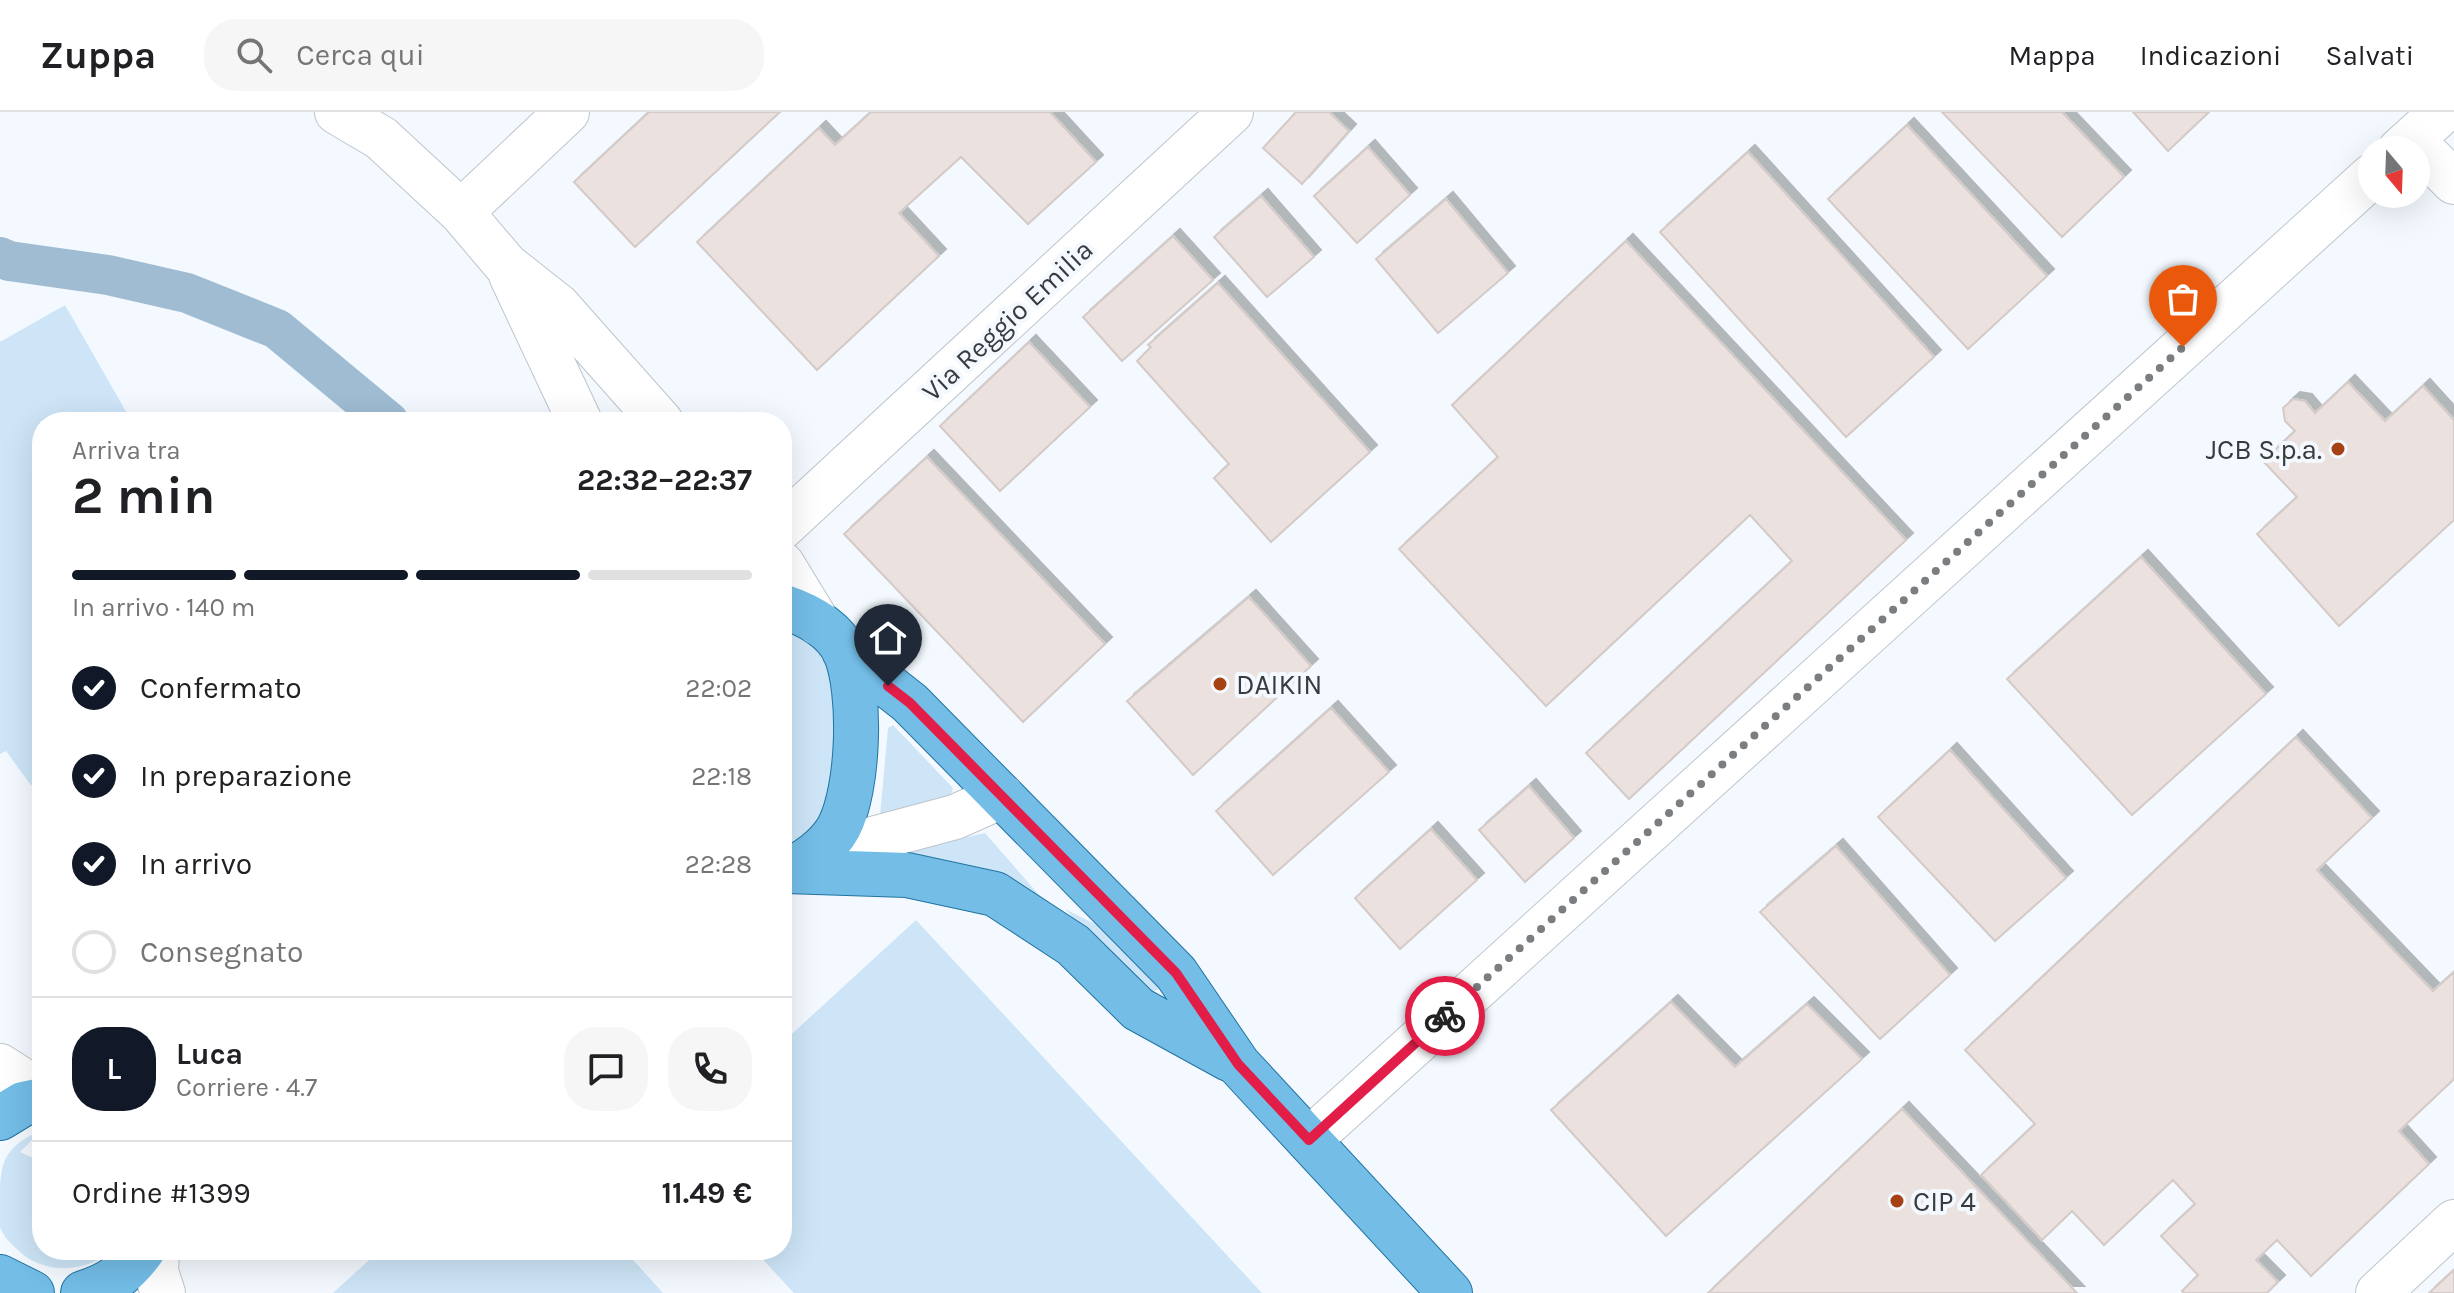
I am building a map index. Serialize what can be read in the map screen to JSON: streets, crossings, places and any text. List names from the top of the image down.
{
  "streets": {
    "street": ["Via Reggio Emilia"]
  },
  "places": ["JCB S.p.a.", "DAIKIN", "CIP 4"],
  "north": "bottom",
  "page": {
    "header": "Zuppa",
    "search": "Cerca qui",
    "nav": ["Mappa", "Indicazioni", "Salvati"],
    "heading": ["2 min", "Arriva tra", "22:32–22:37"],
    "panel": [
      "Luca",
      "Corriere · 4.7",
      "Ordine #1399",
      "11.49 €"
    ],
    "bar": "In arrivo · 140 m",
    "list": [
      ["Confermato", "22:02"],
      ["In preparazione", "22:18"],
      ["In arrivo", "22:28"],
      "Consegnato"
    ],
    "round": "L"
  }
}
